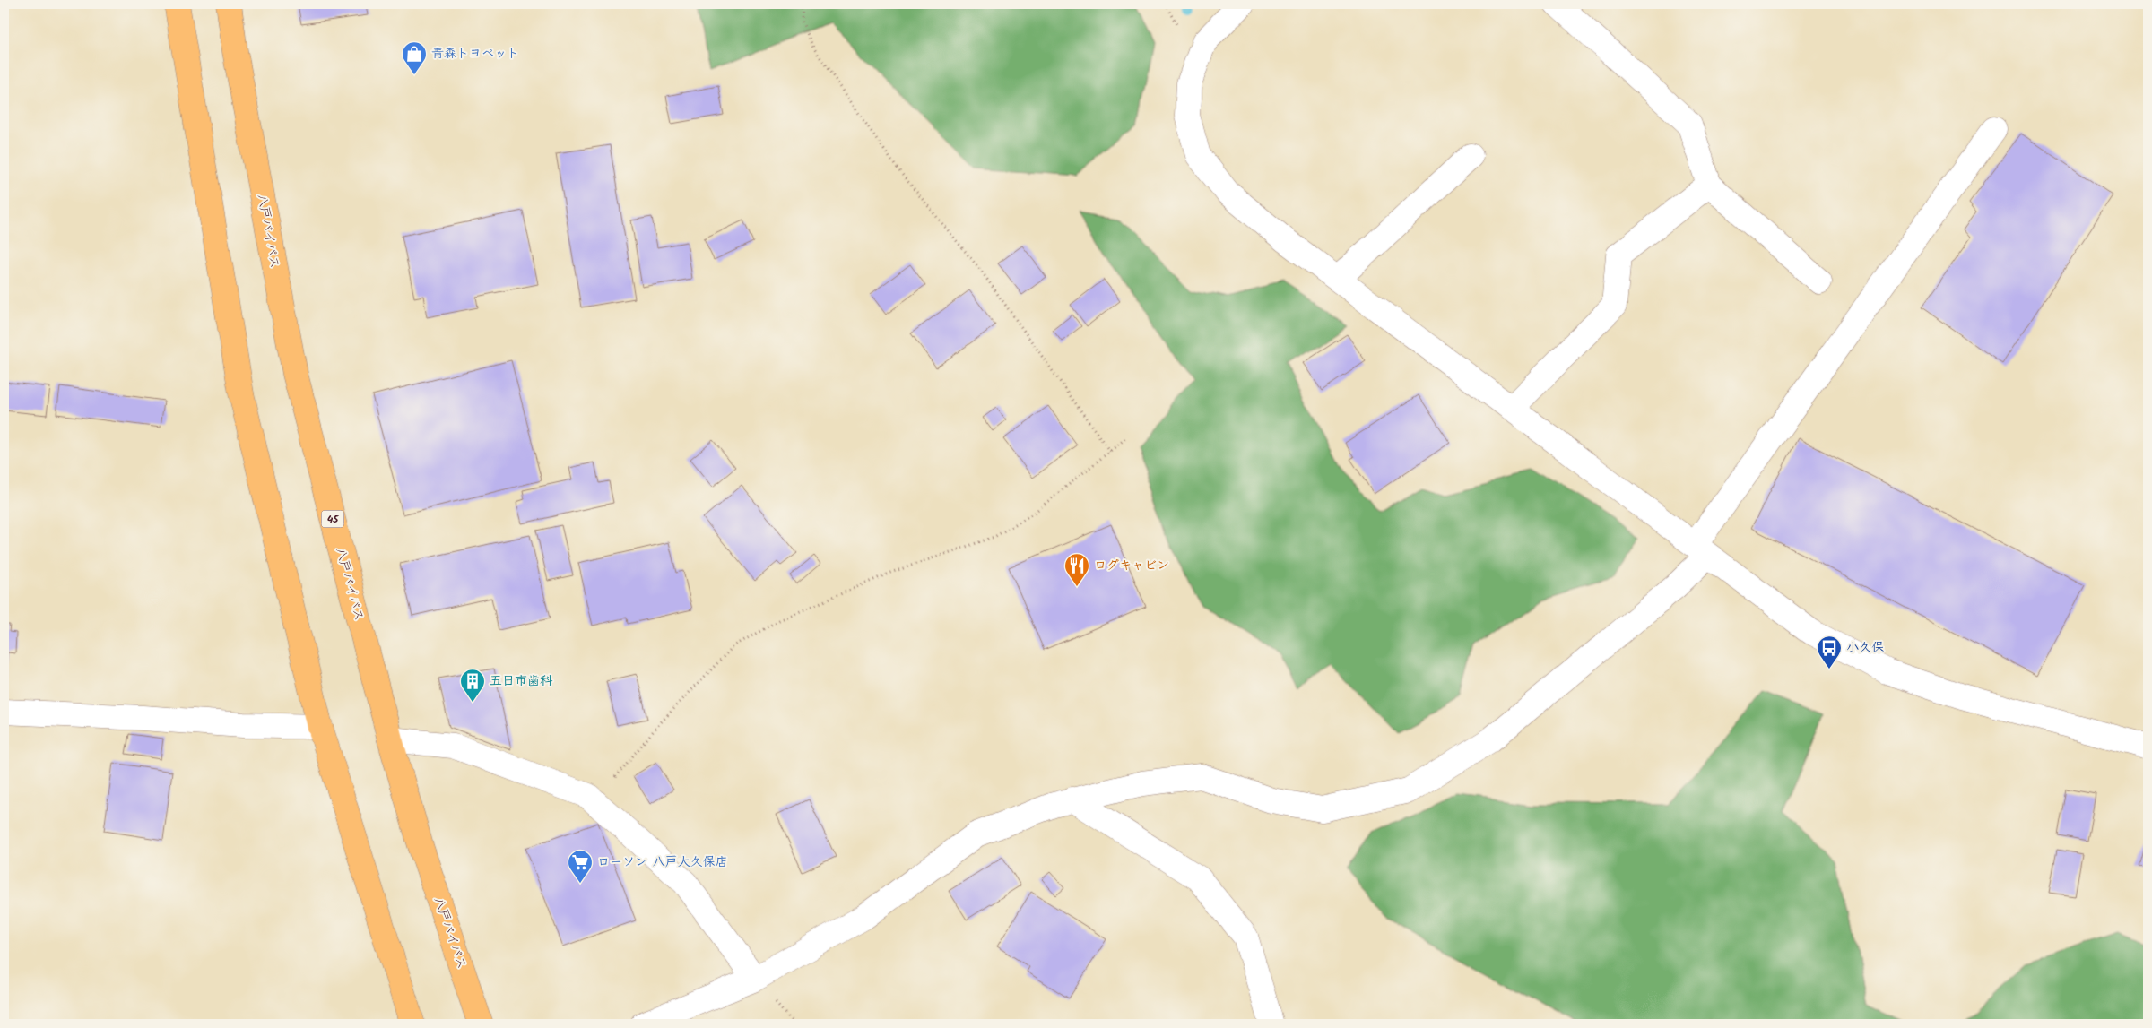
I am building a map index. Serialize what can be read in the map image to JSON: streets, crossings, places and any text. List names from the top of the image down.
{
  "streets": {
    "highway": ["八戸バイパス", "45"]
  },
  "places": {
    "shop": ["青森トヨペット"],
    "restaurant": ["ログキャビン"],
    "bus stop": ["小久保"],
    "building": ["五日市歯科"],
    "supermarket": ["ローソン 八戸大久保店"]
  }
}
